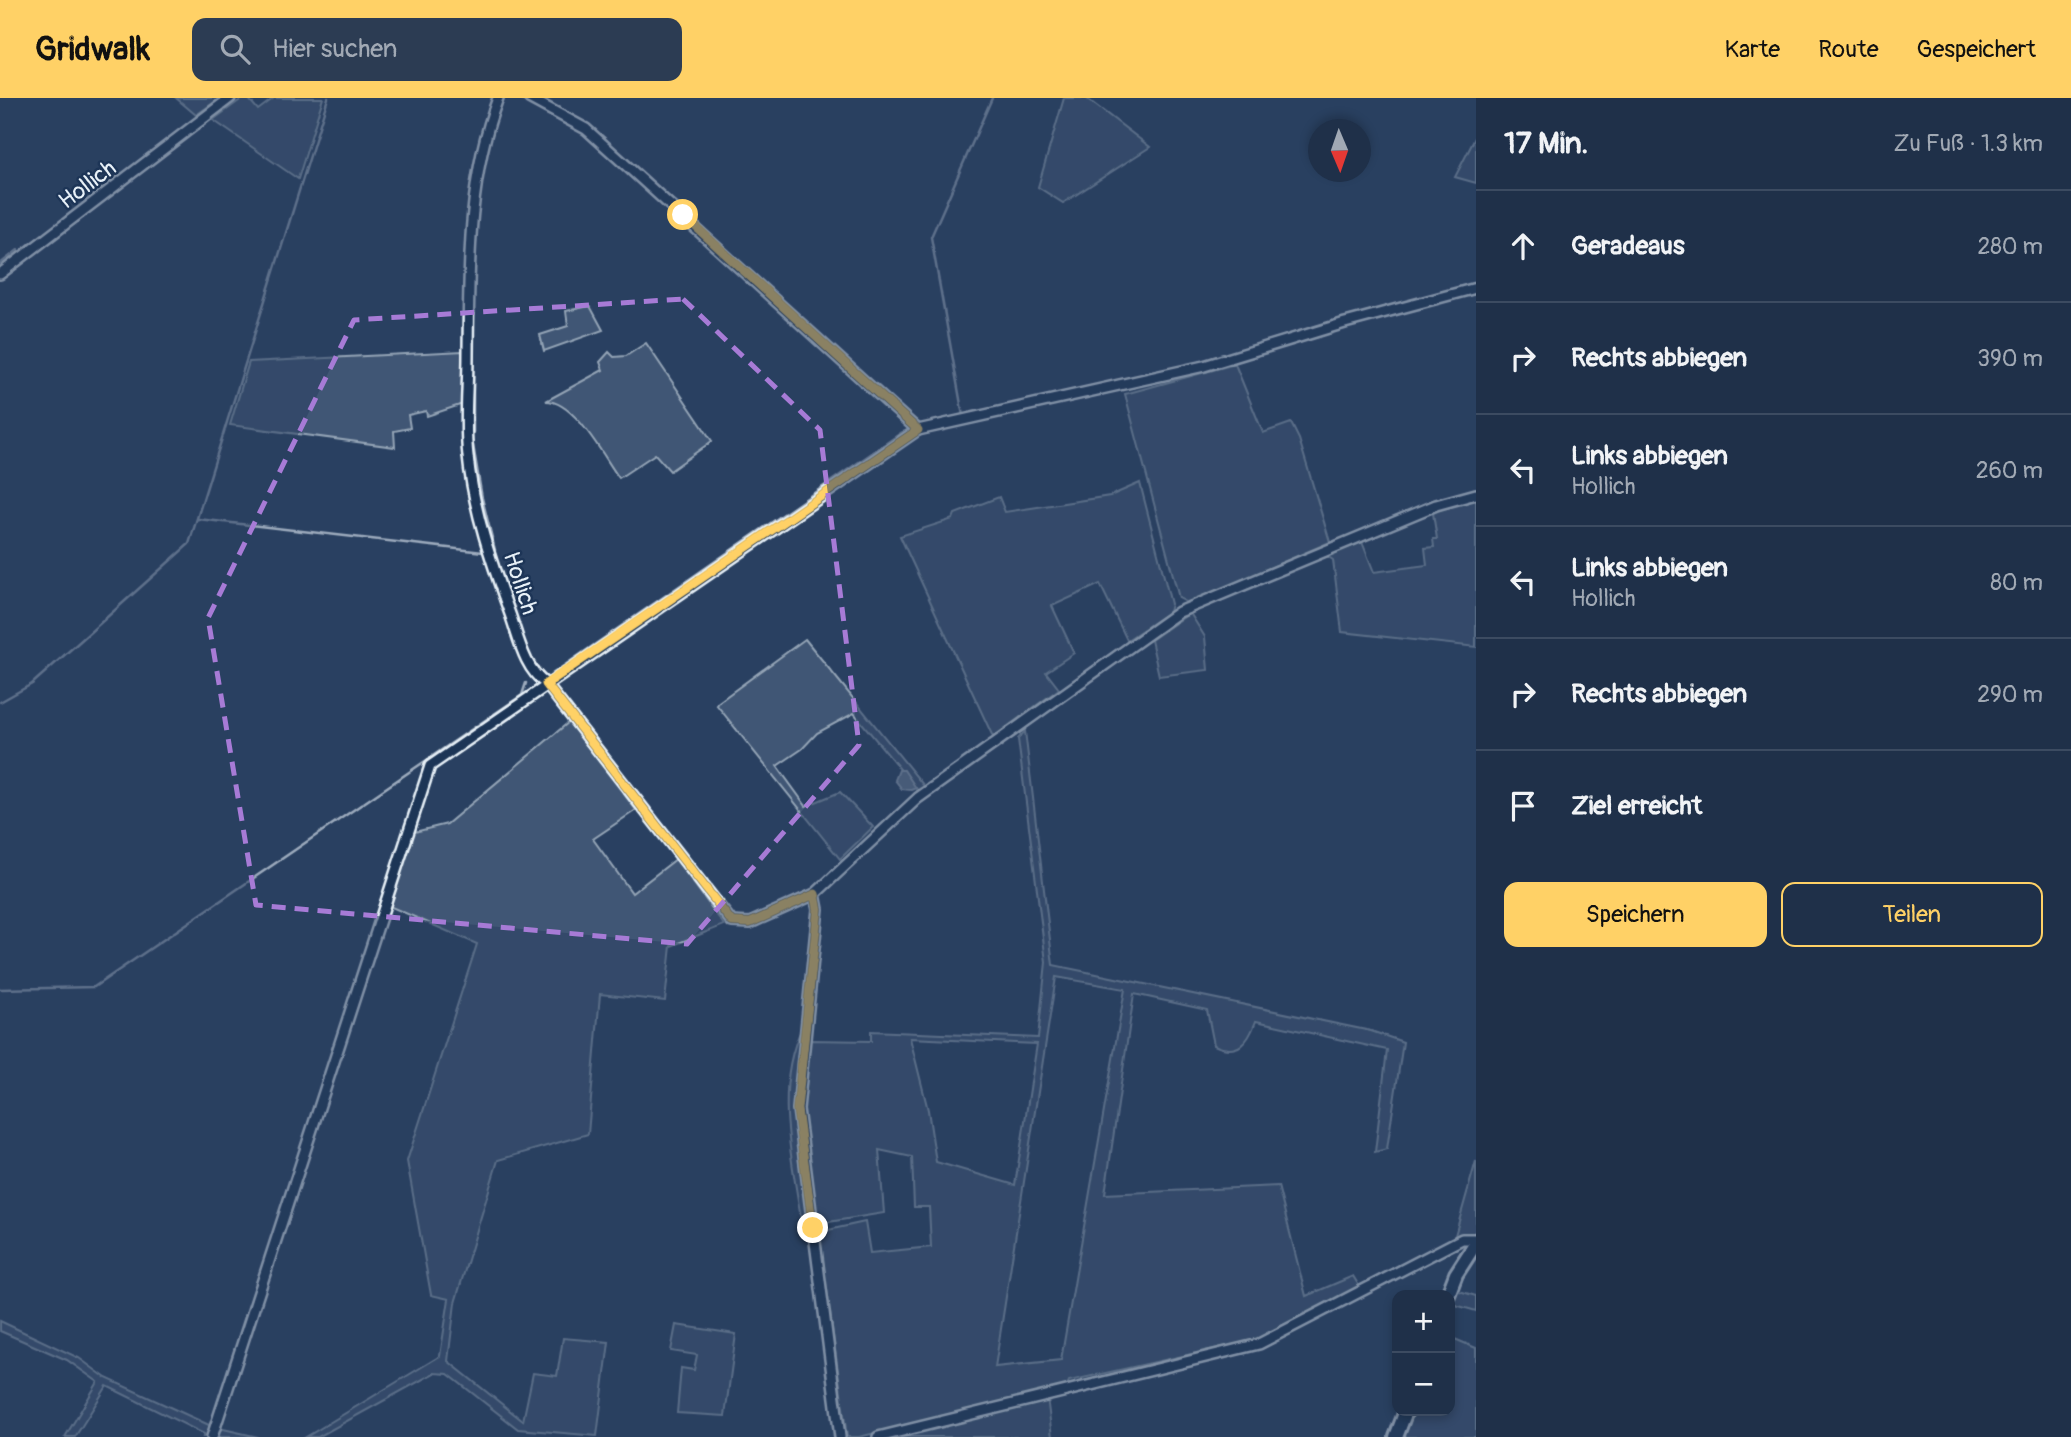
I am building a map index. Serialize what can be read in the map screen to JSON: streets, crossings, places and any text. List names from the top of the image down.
{
  "streets": {
    "street": ["Hollich"]
  },
  "north": "bottom",
  "page": {
    "header": "Gridwalk",
    "search": "Hier suchen",
    "nav": ["Karte", "Route", "Gespeichert"],
    "heading": ["17 Min.", "Zu Fuß · 1.3 km"],
    "list": [
      ["Geradeaus", "280 m"],
      ["Rechts abbiegen", "390 m"],
      ["Links abbiegen", "Hollich", "260 m"],
      ["Links abbiegen", "Hollich", "80 m"],
      ["Rechts abbiegen", "290 m"],
      "Ziel erreicht"
    ],
    "buttons": ["Speichern", "Teilen"],
    "map_buttons": ["+", "−"]
  }
}
